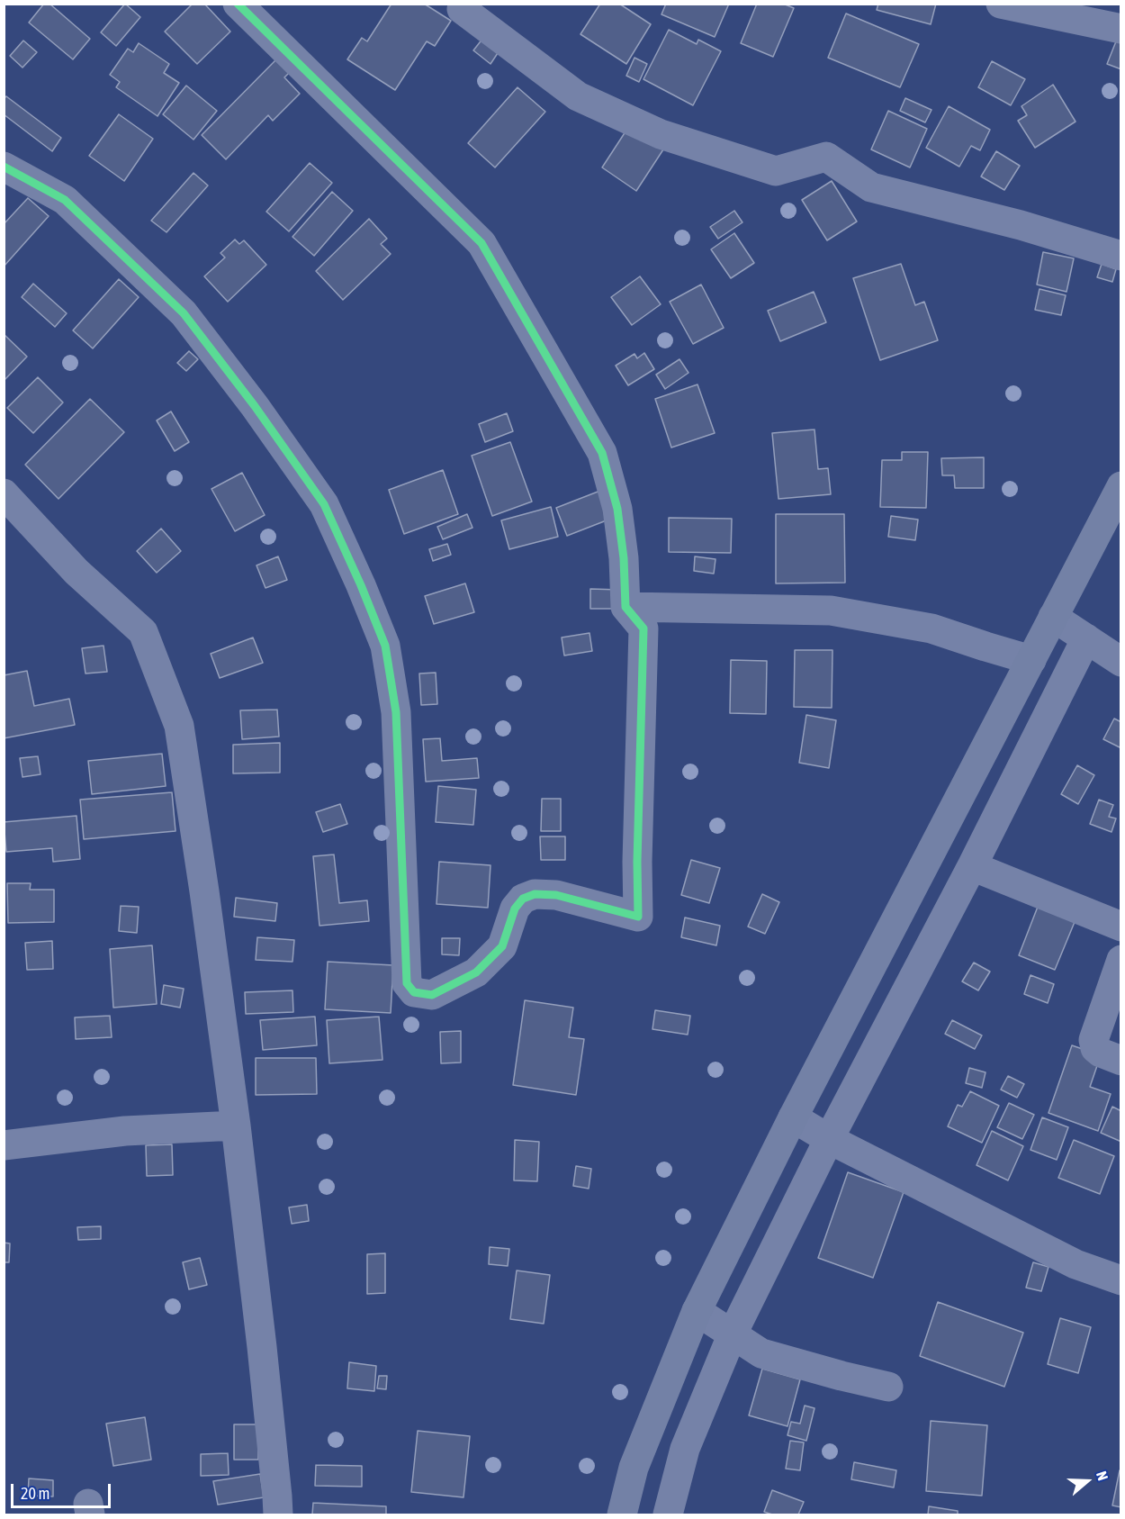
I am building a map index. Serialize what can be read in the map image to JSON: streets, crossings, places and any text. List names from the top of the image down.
{
  "scale_bar": "20 m",
  "north": "right"
}
